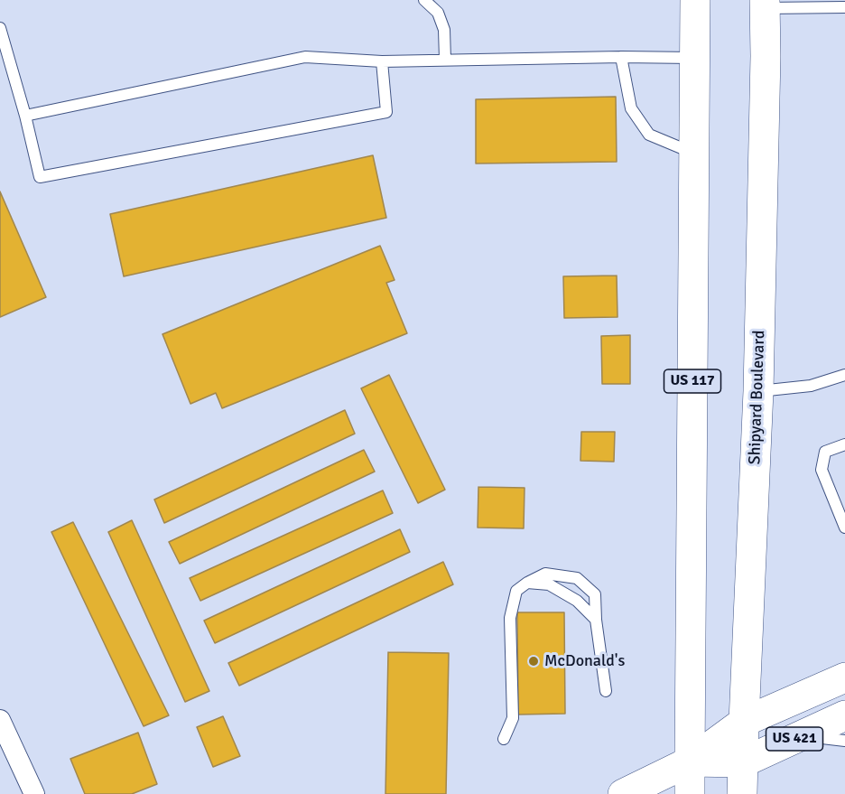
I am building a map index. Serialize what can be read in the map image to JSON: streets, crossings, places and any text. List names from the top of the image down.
{
  "streets": {
    "main road": ["US 117", "Shipyard Boulevard", "US 421"]
  },
  "crossings": [
    ["US 117", "US 421"],
    ["Shipyard Boulevard", "US 421"]
  ],
  "places": ["McDonald's"]
}
